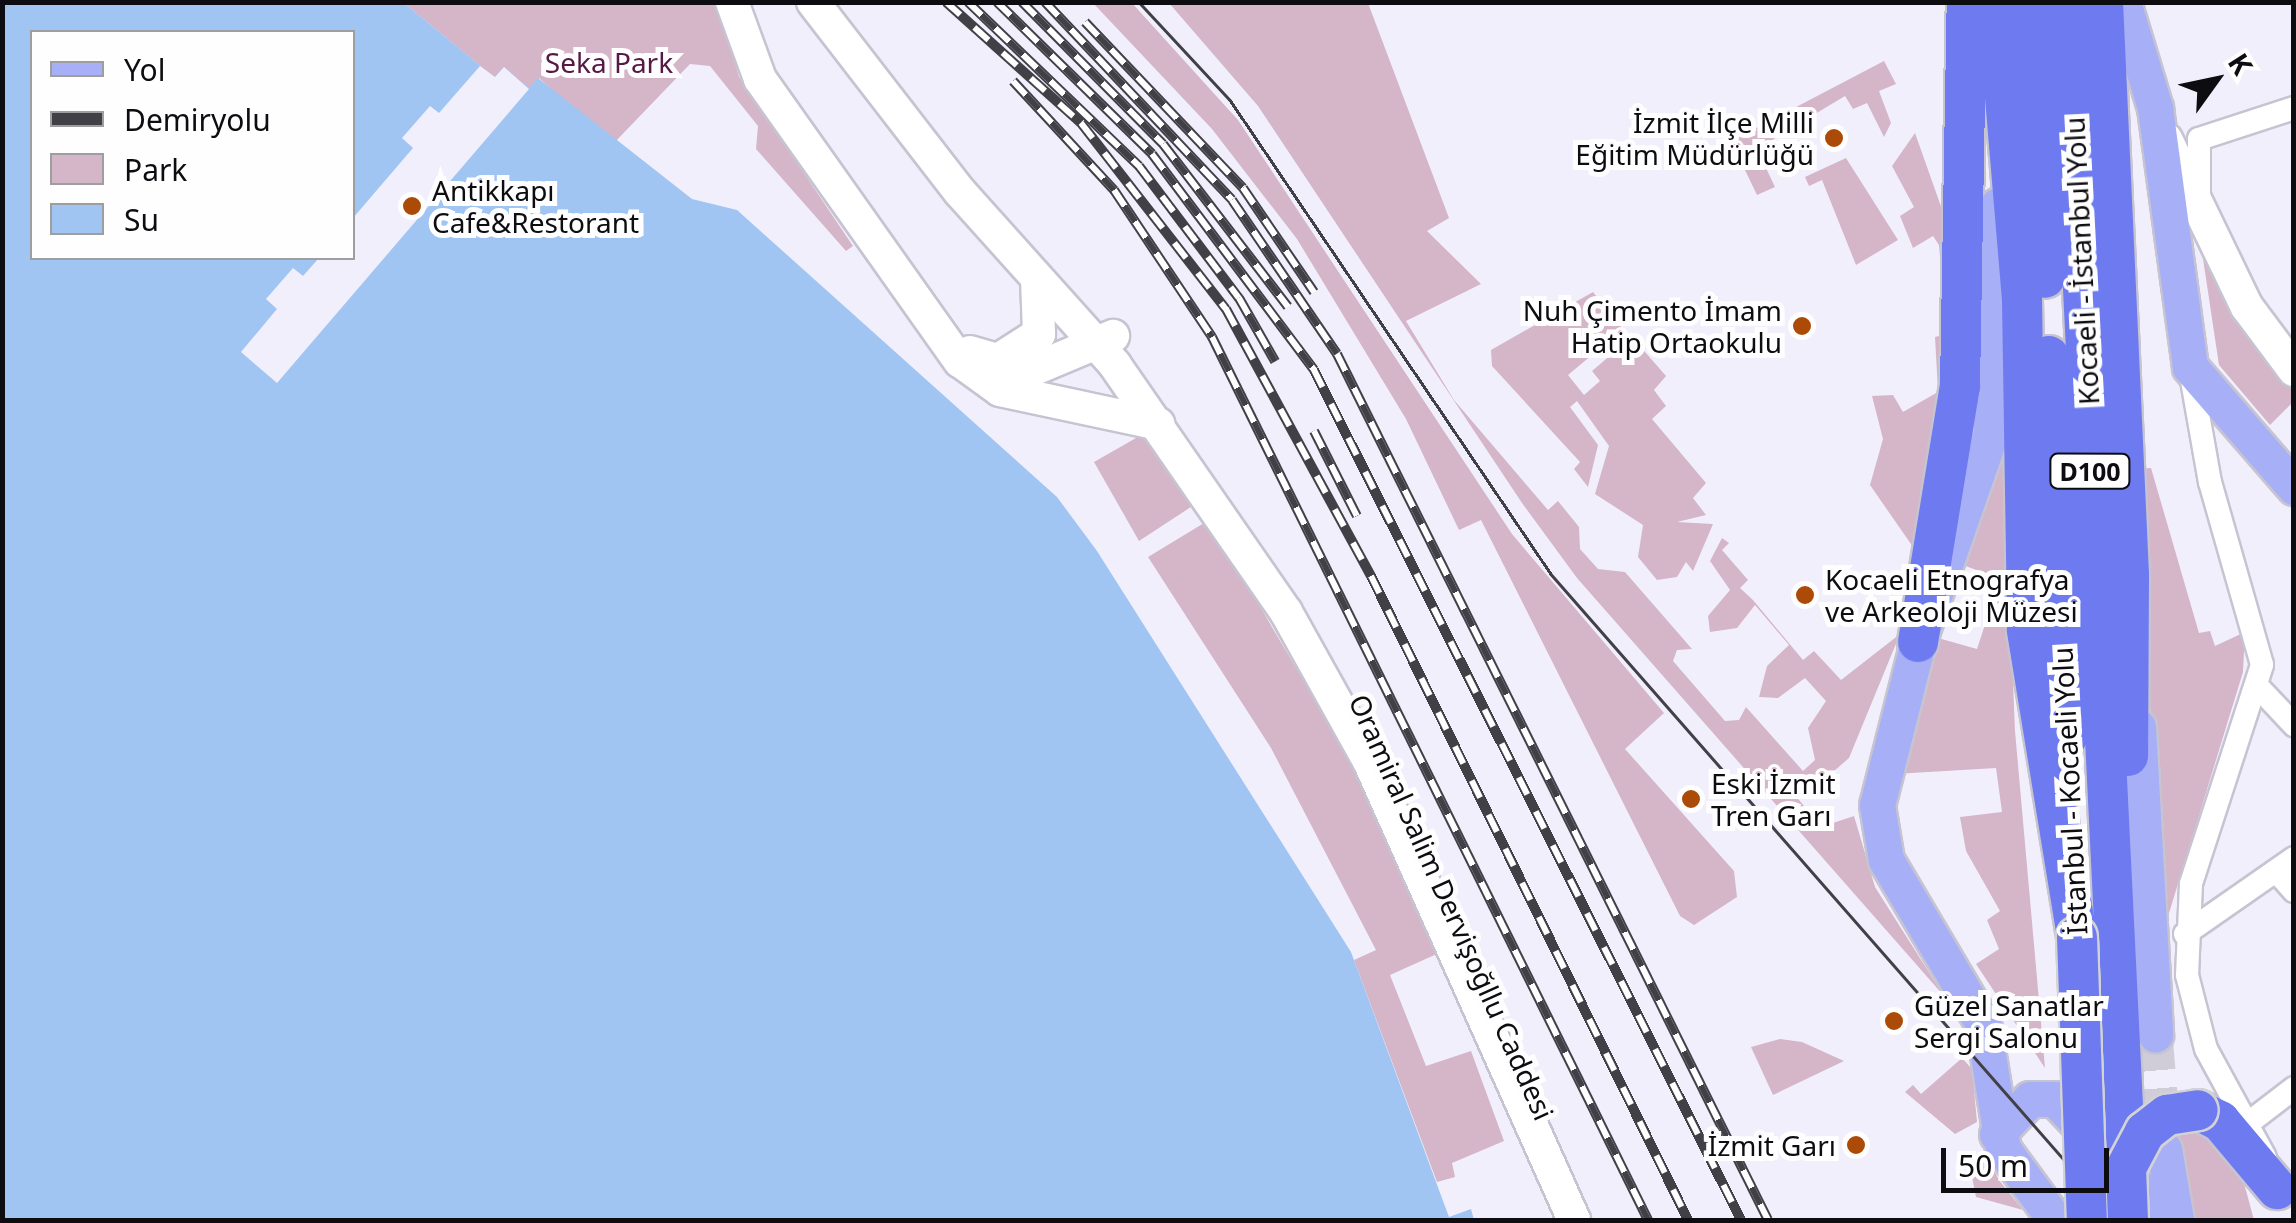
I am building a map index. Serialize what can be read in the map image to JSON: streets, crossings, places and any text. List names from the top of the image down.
{
  "streets": {
    "highway": ["Kocaeli - İstanbul Yolu", "D100", "İstanbul - Kocaeli Yolu"],
    "main road": ["Oramiral Salim Dervişoğllu Caddesi"]
  },
  "crossings": [
    ["Kocaeli - İstanbul Yolu", "D100"],
    ["Kocaeli - İstanbul Yolu", "İstanbul - Kocaeli Yolu"],
    ["D100", "İstanbul - Kocaeli Yolu"]
  ],
  "parks": ["Seka Park"],
  "places": [
    "İzmit İlçe Milli Eğitim Müdürlüğü",
    "Antikkapı Cafe&Restorant",
    "Nuh Çimento İmam Hatip Ortaokulu",
    "Kocaeli Etnografya ve Arkeoloji Müzesi",
    "Eski İzmit Tren Garı",
    "Güzel Sanatlar Sergi Salonu",
    "İzmit Garı"
  ],
  "legend": [
    "Yol",
    "Demiryolu",
    "Park",
    "Su"
  ],
  "scale_bar": "50 m",
  "north": "top right"
}
